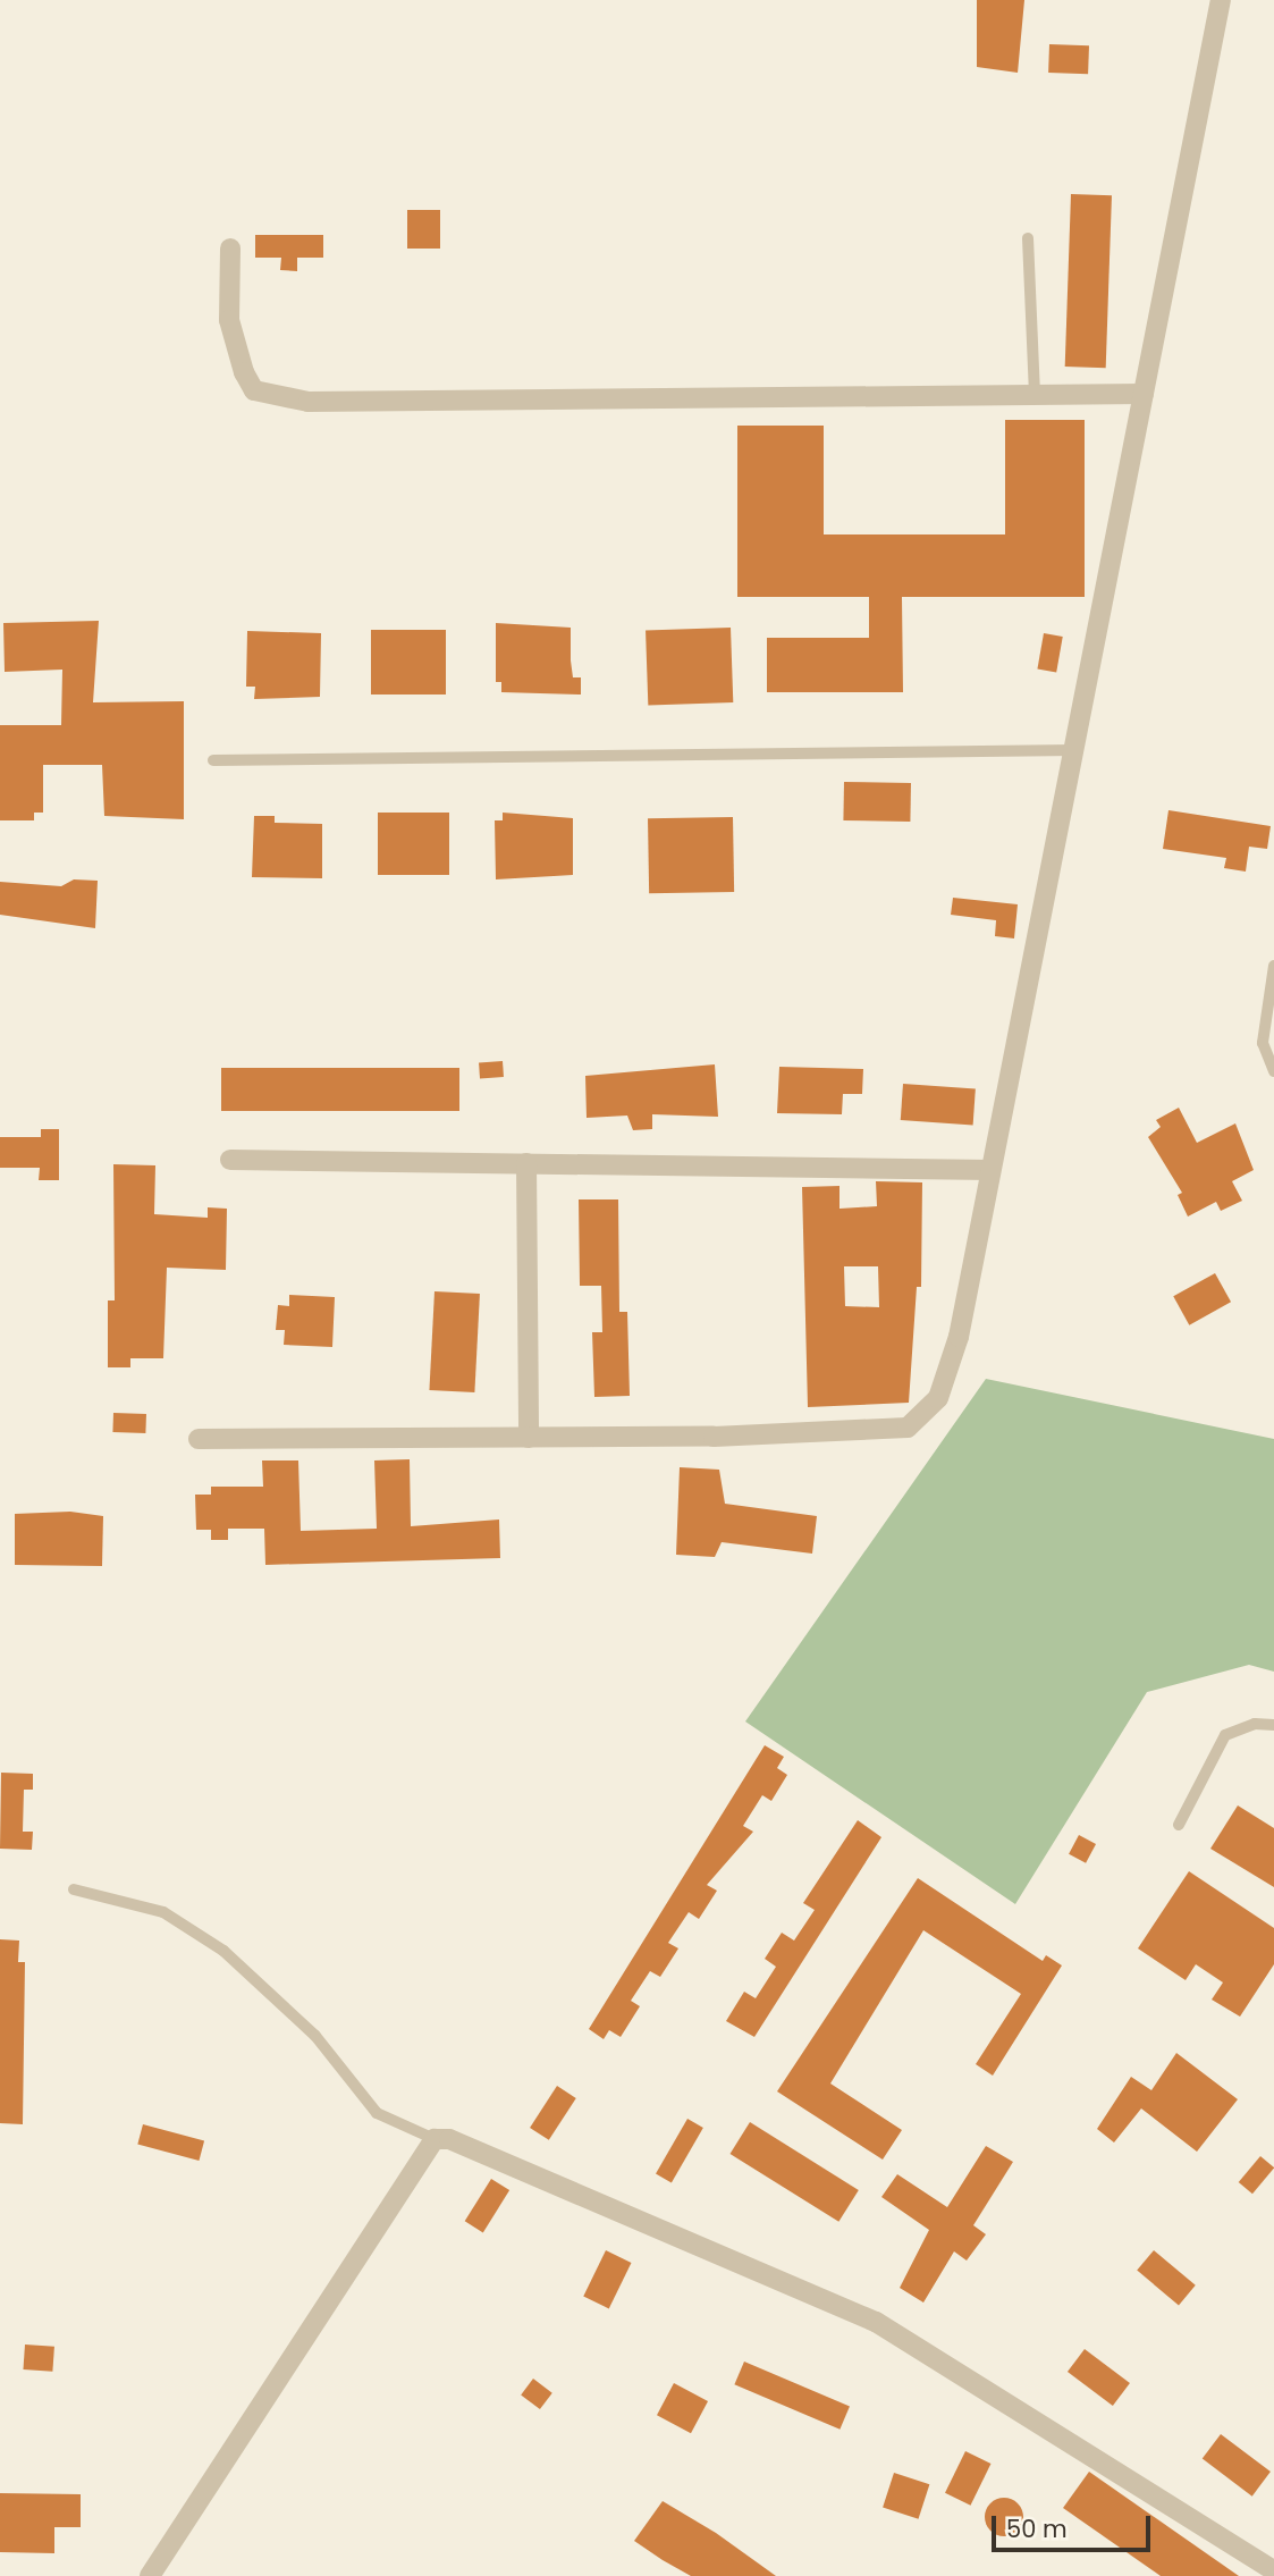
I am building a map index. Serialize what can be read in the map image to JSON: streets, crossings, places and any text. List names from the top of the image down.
{
  "scale_bar": "50 m"
}
